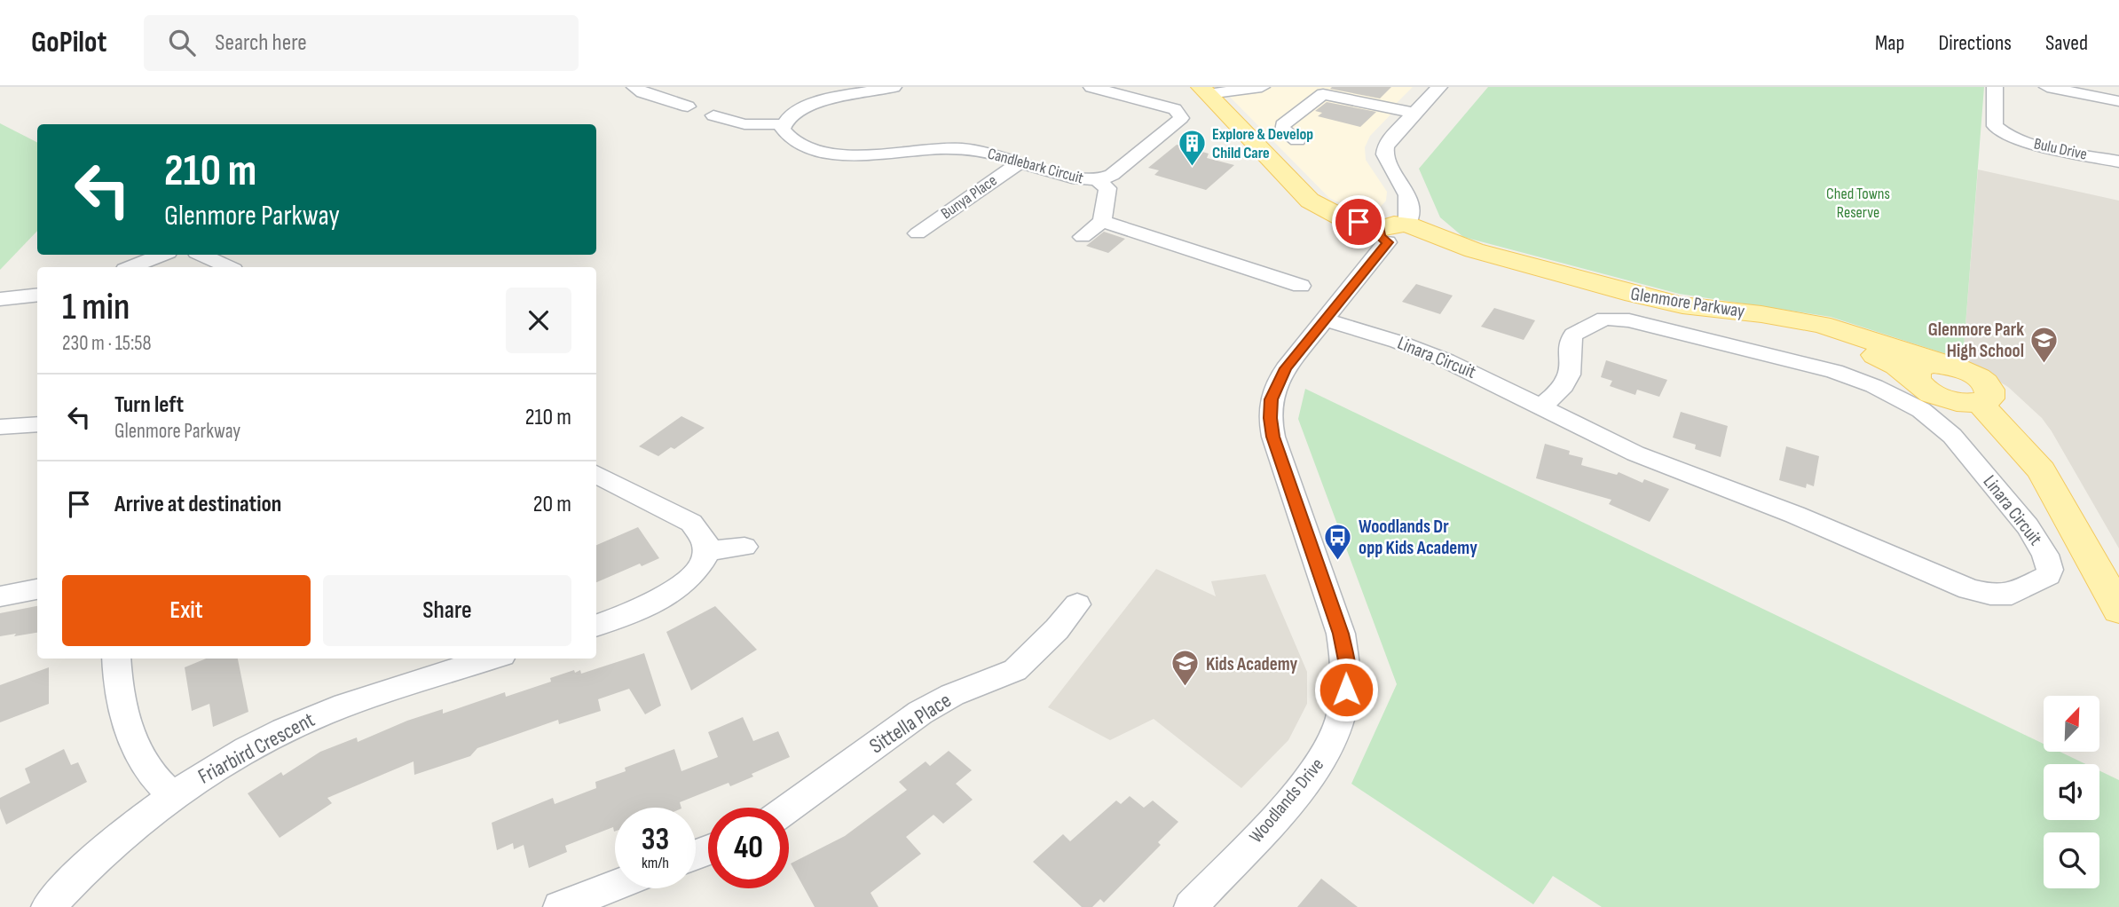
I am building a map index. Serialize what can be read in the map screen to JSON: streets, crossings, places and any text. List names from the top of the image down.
{
  "streets": {
    "main road": ["Glenmore Parkway"],
    "street": [
      "Bulu Drive",
      "Candlebark Circuit",
      "Bunya Place",
      "Linara Circuit",
      "Sittella Place",
      "Friarbird Crescent",
      "Woodlands Drive"
    ]
  },
  "crossings": [
    ["Candlebark Circuit", "Bunya Place"],
    ["Glenmore Parkway", "Woodlands Drive"],
    ["Linara Circuit", "Woodlands Drive"]
  ],
  "parks": ["Ched Towns Reserve"],
  "places": {
    "building": ["Explore & Develop Child Care"],
    "school or university": ["Glenmore Park High School", "Kids Academy"],
    "bus stop": ["Woodlands Dr opp Kids Academy"]
  },
  "north": "top right",
  "page": {
    "header": "GoPilot",
    "search": "Search here",
    "nav": ["Map", "Directions", "Saved"],
    "turn": ["210 m", "Glenmore Parkway"],
    "heading": ["1 min", "230 m · 15:58"],
    "list": [
      {
        "name": "Turn left",
        "note": "Glenmore Parkway",
        "value": "210 m"
      },
      {
        "name": "Arrive at destination",
        "value": "20 m"
      }
    ],
    "buttons": ["Exit", "Share"],
    "speed": "33 km/h",
    "limit": "40"
  }
}
